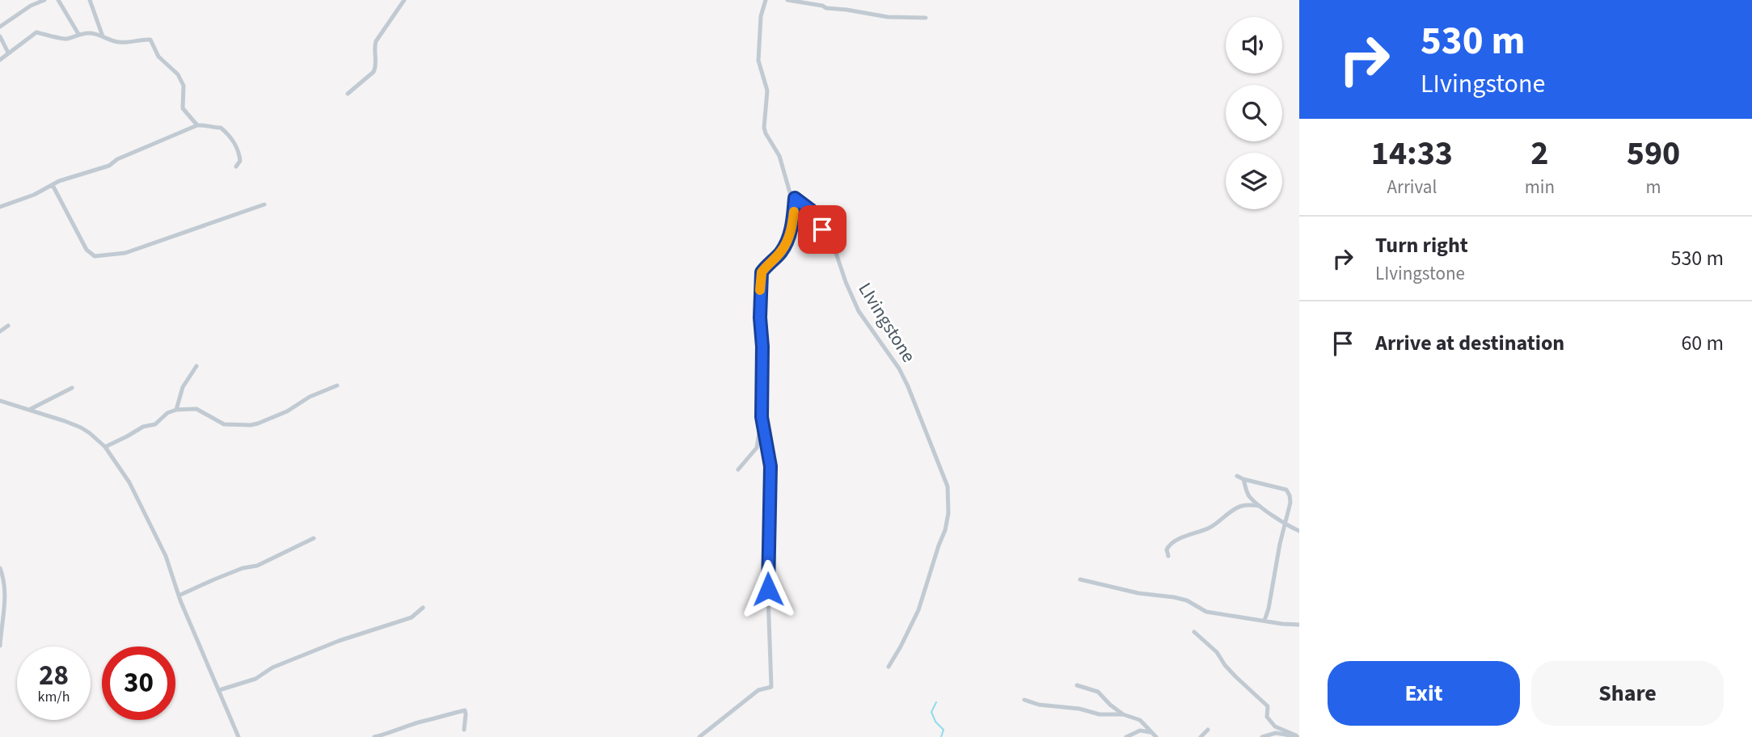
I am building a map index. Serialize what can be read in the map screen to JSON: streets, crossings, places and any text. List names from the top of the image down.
{
  "streets": {
    "street": ["LIvingstone"]
  },
  "page": {
    "turn": ["530 m", "LIvingstone"],
    "eta": [
      "14:33",
      "Arrival",
      "2",
      "min",
      "590",
      "m"
    ],
    "list": [
      {
        "name": "Turn right",
        "note": "LIvingstone",
        "value": "530 m"
      },
      {
        "name": "Arrive at destination",
        "value": "60 m"
      }
    ],
    "speed": "28 km/h",
    "limit": "30",
    "buttons": ["Exit", "Share"]
  }
}
